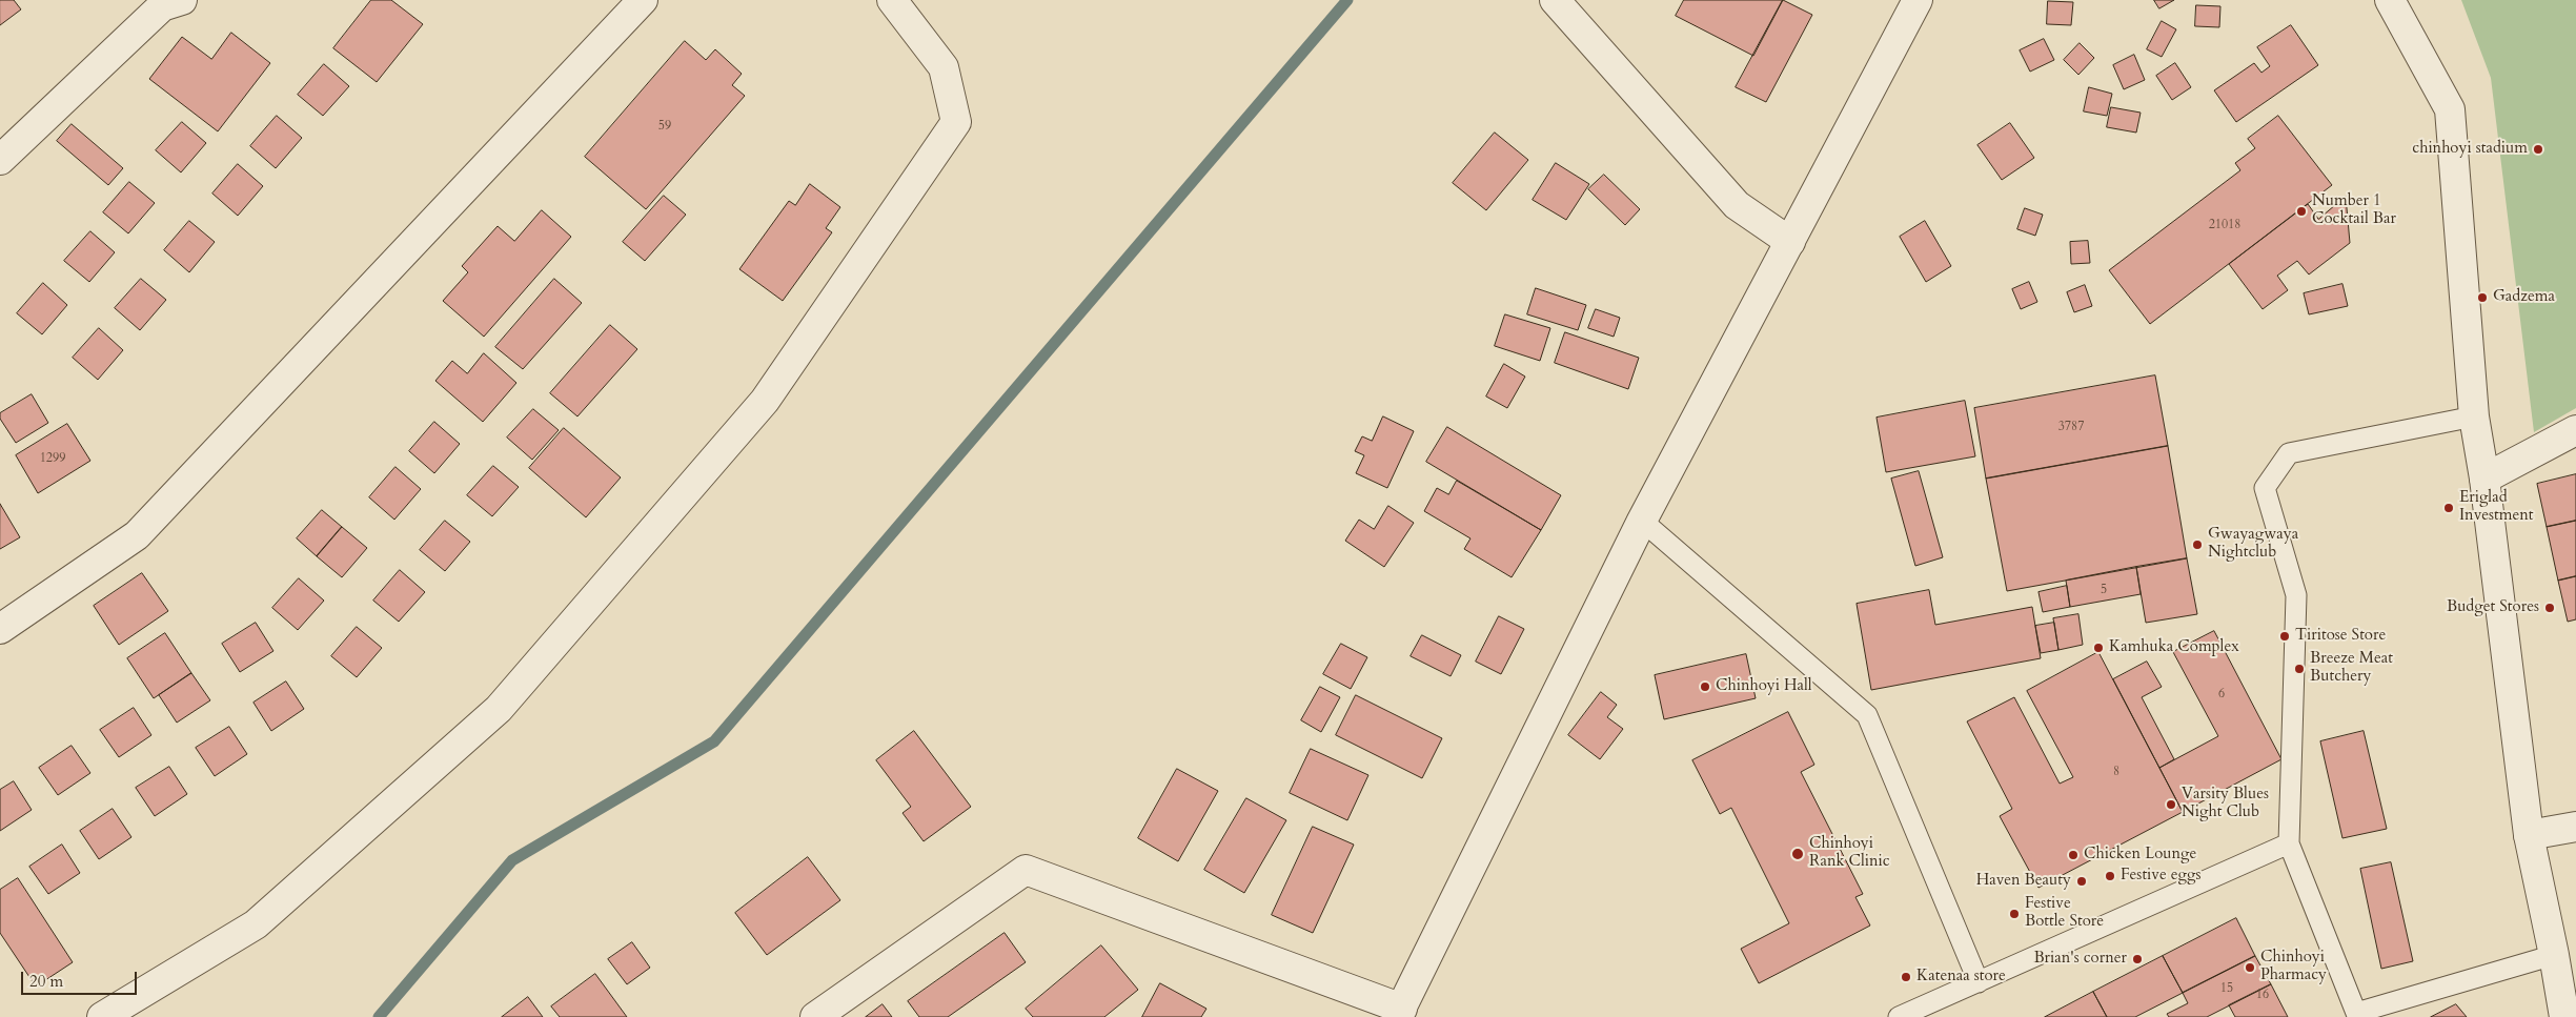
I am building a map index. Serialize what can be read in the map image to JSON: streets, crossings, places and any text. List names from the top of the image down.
{
  "places": [
    "chinhoyi stadium",
    "Number 1 Cocktail Bar",
    "Gadzema",
    "Eriglad Investment",
    "Gwayagwaya Nightclub",
    "Budget Stores",
    "Tiritose Store",
    "Kamhuka Complex",
    "Breeze Meat Butchery",
    "Chinhoyi Hall",
    "Varsity Blues Night Club",
    "Chinhoyi Rank Clinic",
    "Chicken Lounge",
    "Festive eggs",
    "Haven Beauty",
    "Festive Bottle Store",
    "Brian's corner",
    "Chinhoyi Pharmacy",
    "Katenaa store"
  ],
  "house_numbers": [
    "59",
    "21018",
    "3787",
    "1299",
    "5",
    "6",
    "8",
    "15",
    "16"
  ],
  "scale_bar": "20 m"
}
